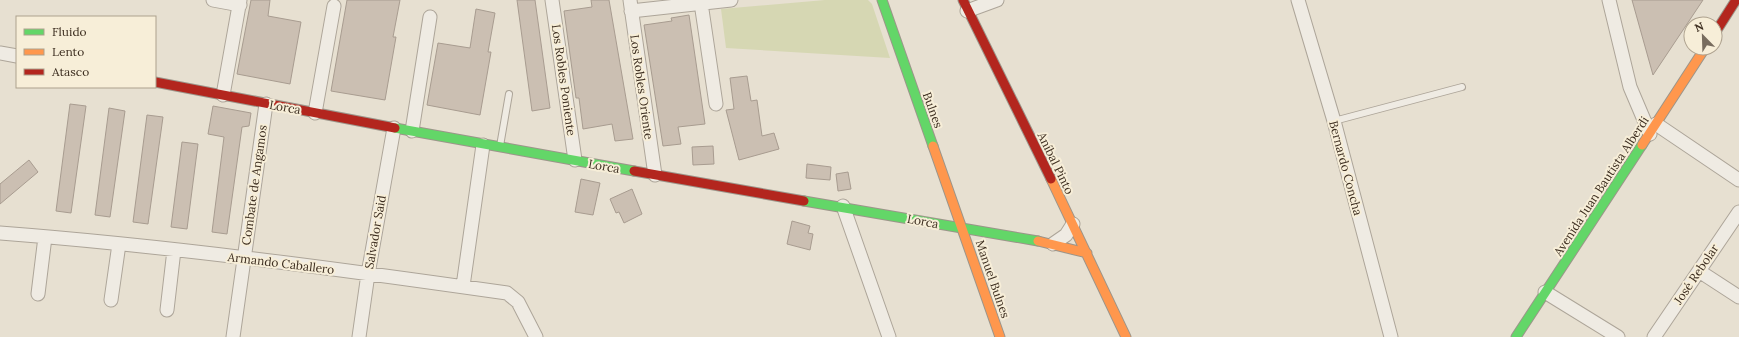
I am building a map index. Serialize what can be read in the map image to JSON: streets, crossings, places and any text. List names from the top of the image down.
{
  "streets": {
    "street": [
      "Los Robles Poniente",
      "Los Robles Oriente",
      "Lorca",
      "Bulnes",
      "Aníbal Pinto",
      "Bernardo Concha",
      "Combate de Angamos",
      "Avenida Juan Bautista Alberdi",
      "Salvador Said",
      "Armando Caballero",
      "José Rebolar",
      "Manuel Bulnes"
    ]
  },
  "crossings": [
    ["Los Robles Poniente", "Lorca"],
    ["Los Robles Oriente", "Lorca"],
    ["Lorca", "Bulnes"],
    ["Lorca", "Aníbal Pinto"],
    ["Lorca", "Combate de Angamos"],
    ["Lorca", "Salvador Said"],
    ["Lorca", "Manuel Bulnes"],
    ["Bulnes", "Manuel Bulnes"],
    ["Combate de Angamos", "Armando Caballero"],
    ["Salvador Said", "Armando Caballero"]
  ],
  "legend": ["Fluido", "Lento", "Atasco"],
  "north": "top left"
}
